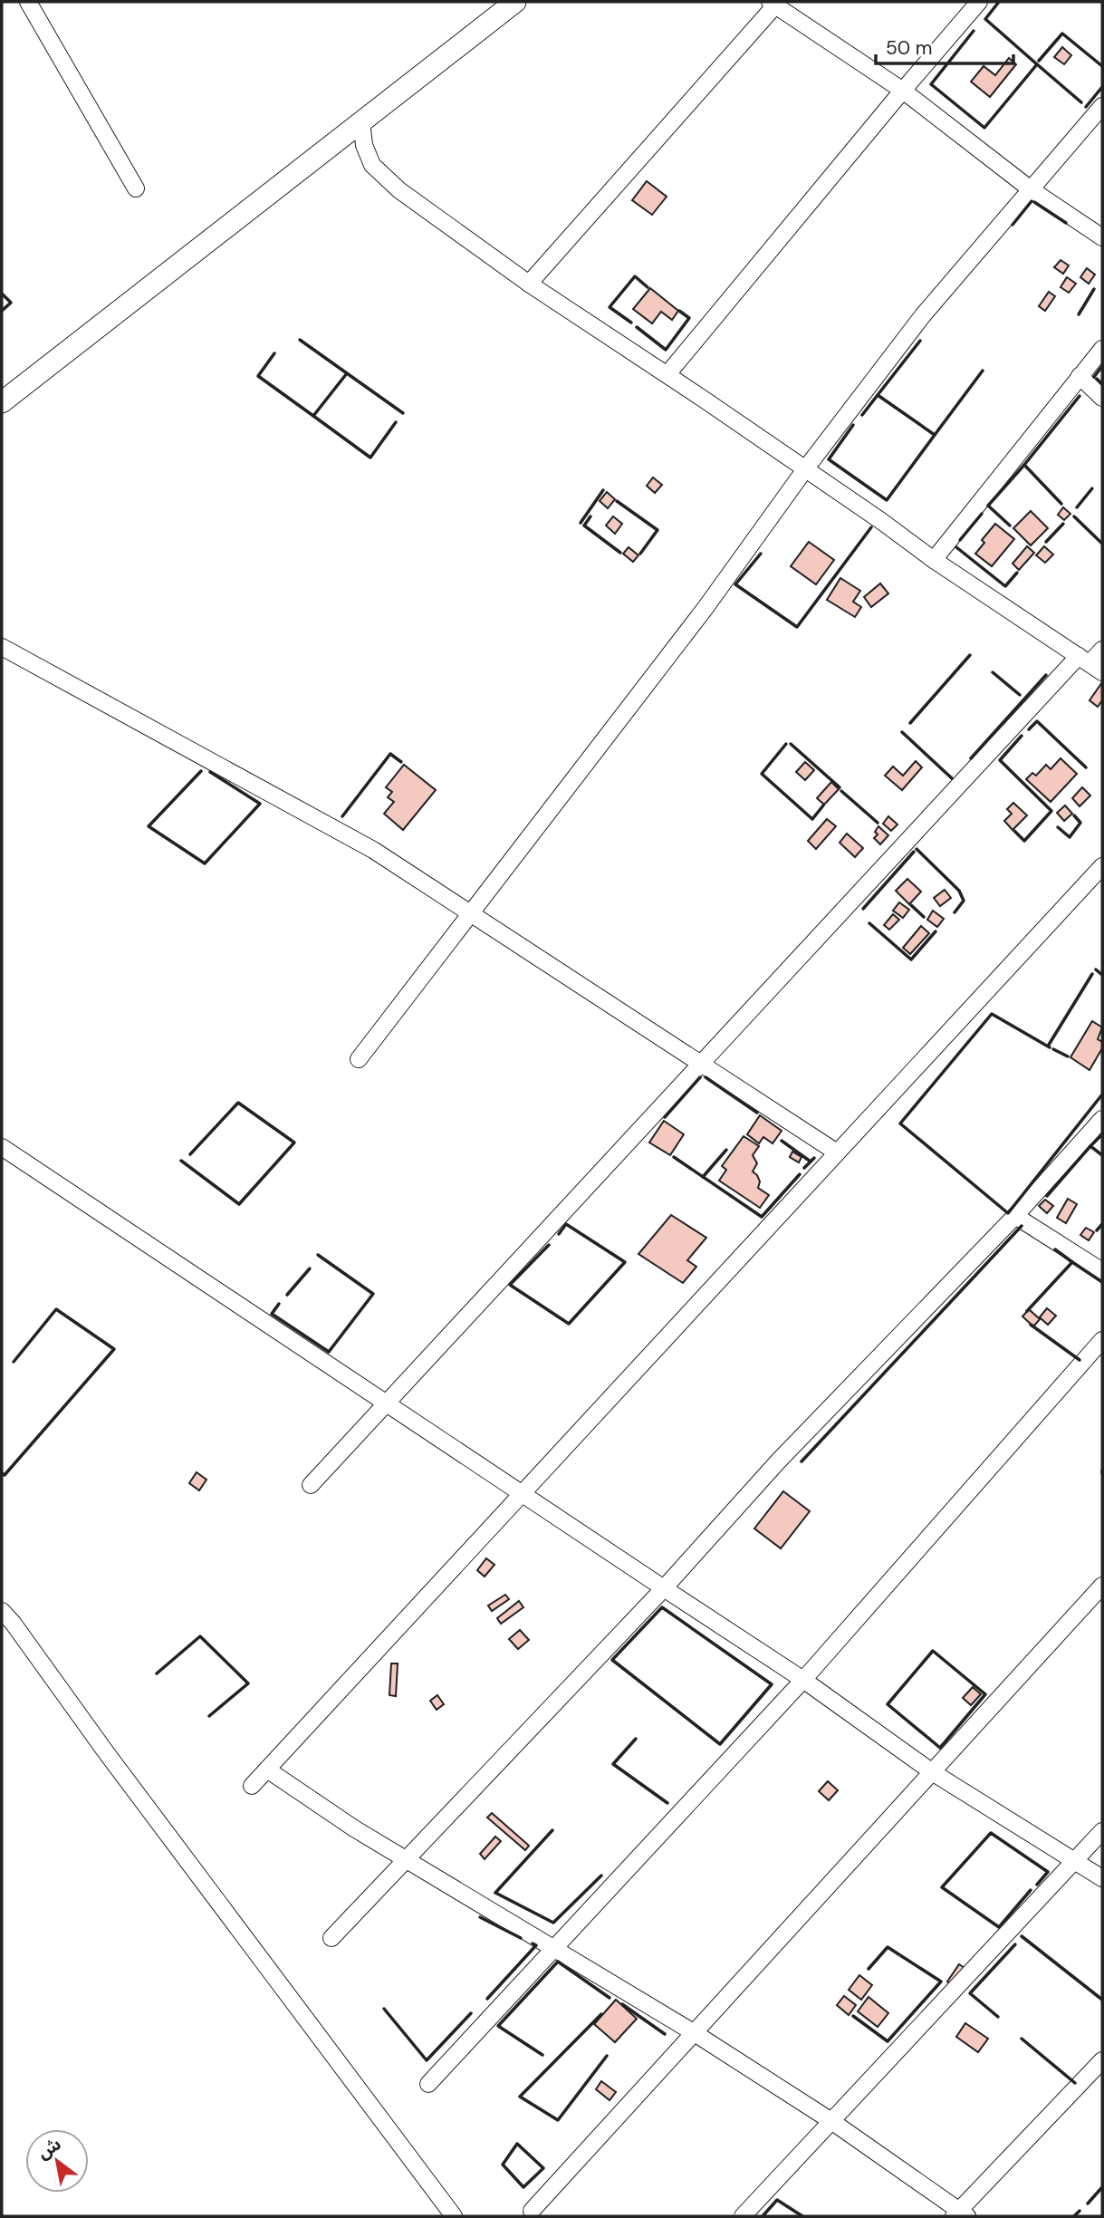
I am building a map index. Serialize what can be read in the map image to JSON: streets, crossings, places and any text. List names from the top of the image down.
{
  "scale_bar": "50 m",
  "north": "top left"
}
